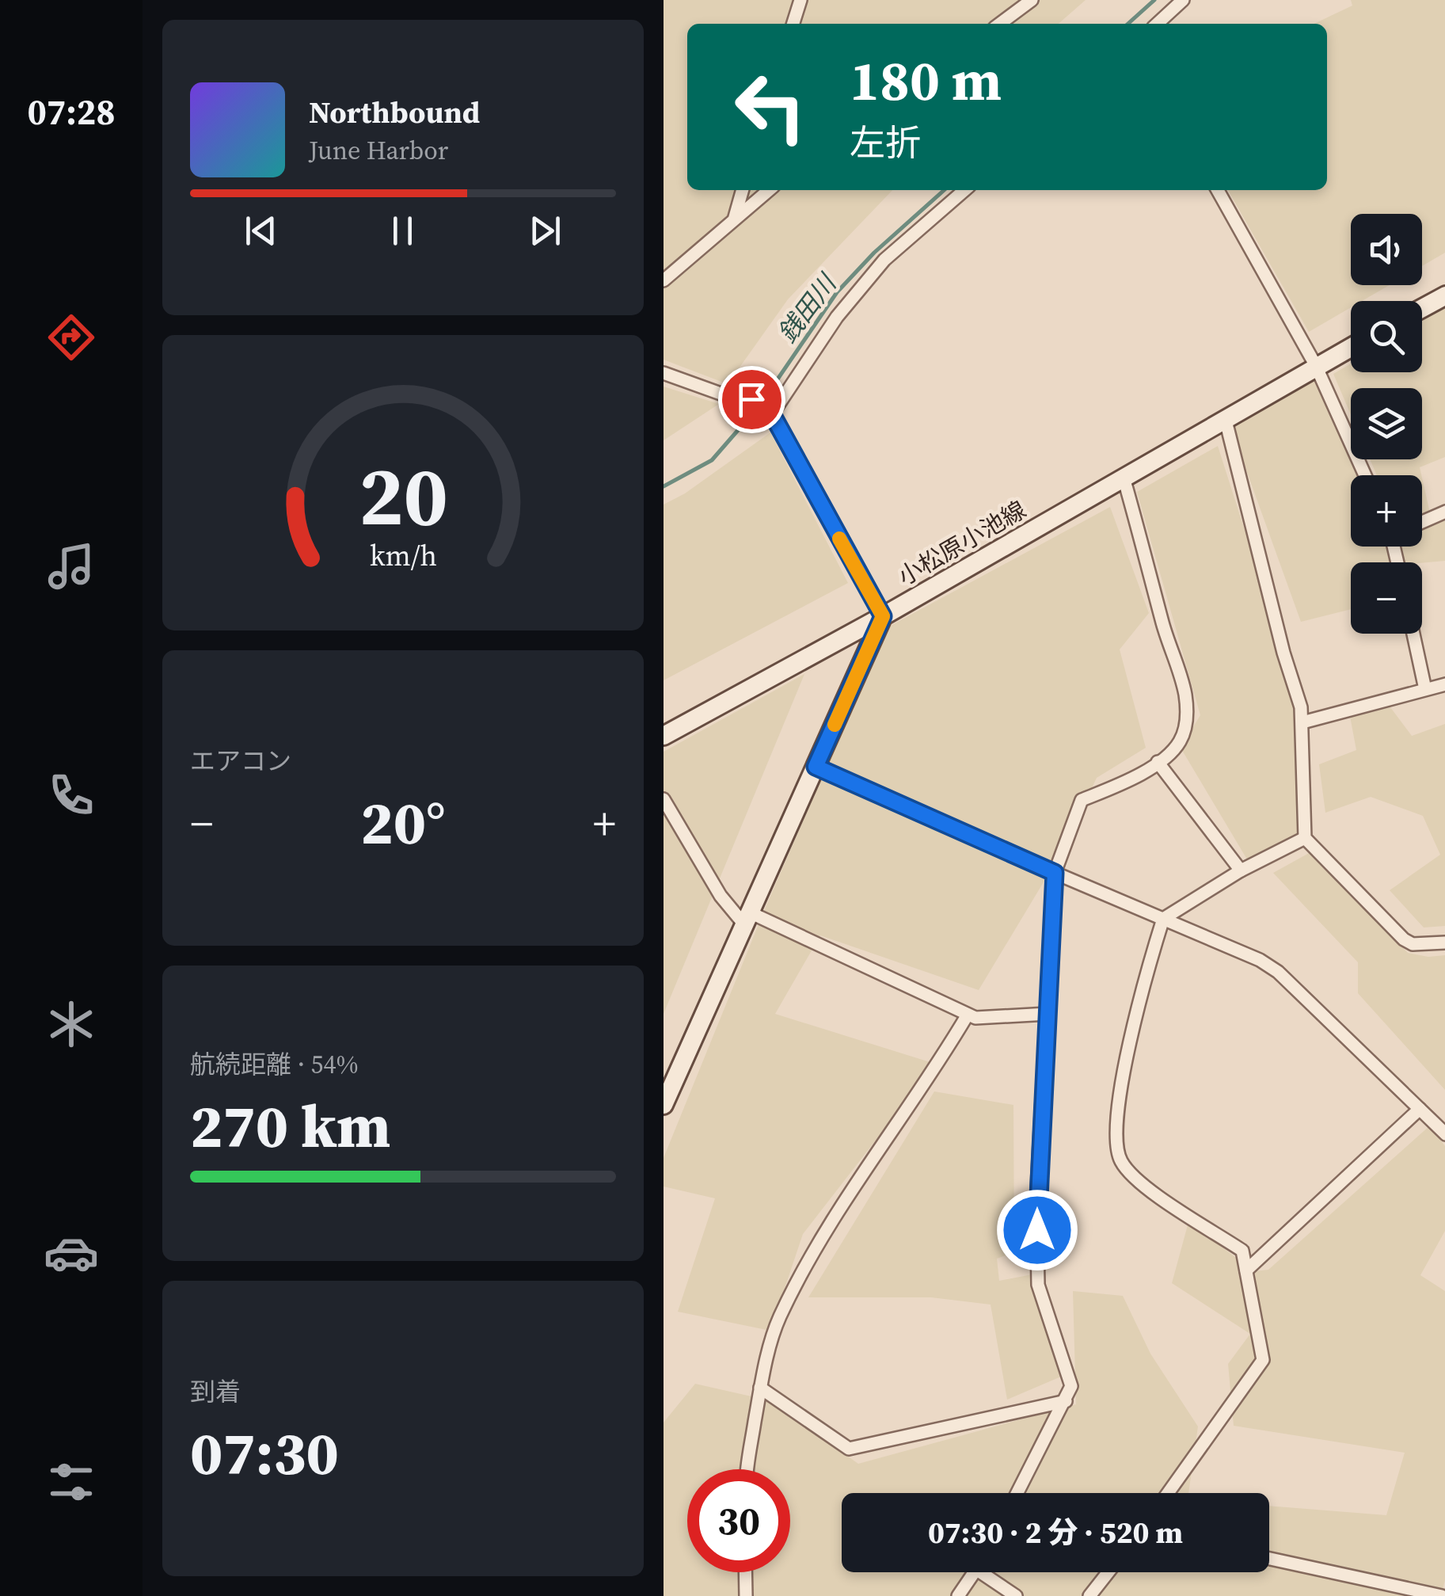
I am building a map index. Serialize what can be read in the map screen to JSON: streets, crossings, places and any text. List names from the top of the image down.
{
  "streets": {
    "main road": ["小松原小池線"]
  },
  "water": ["銭田川"],
  "page": {
    "tabs": "07:28",
    "turn": ["180 m", "左折"],
    "song": ["Northbound", "June Harbor"],
    "map_buttons": ["+", "−"],
    "tile": [
      "エアコン",
      ["航続距離 · 54%", "270 km"],
      ["到着", "07:30"]
    ],
    "heat": ["−", "20°", "+"],
    "limit": "30",
    "trip": "07:30 · 2 分 · 520 m",
    "gauge": ["20", "km/h"]
  }
}
